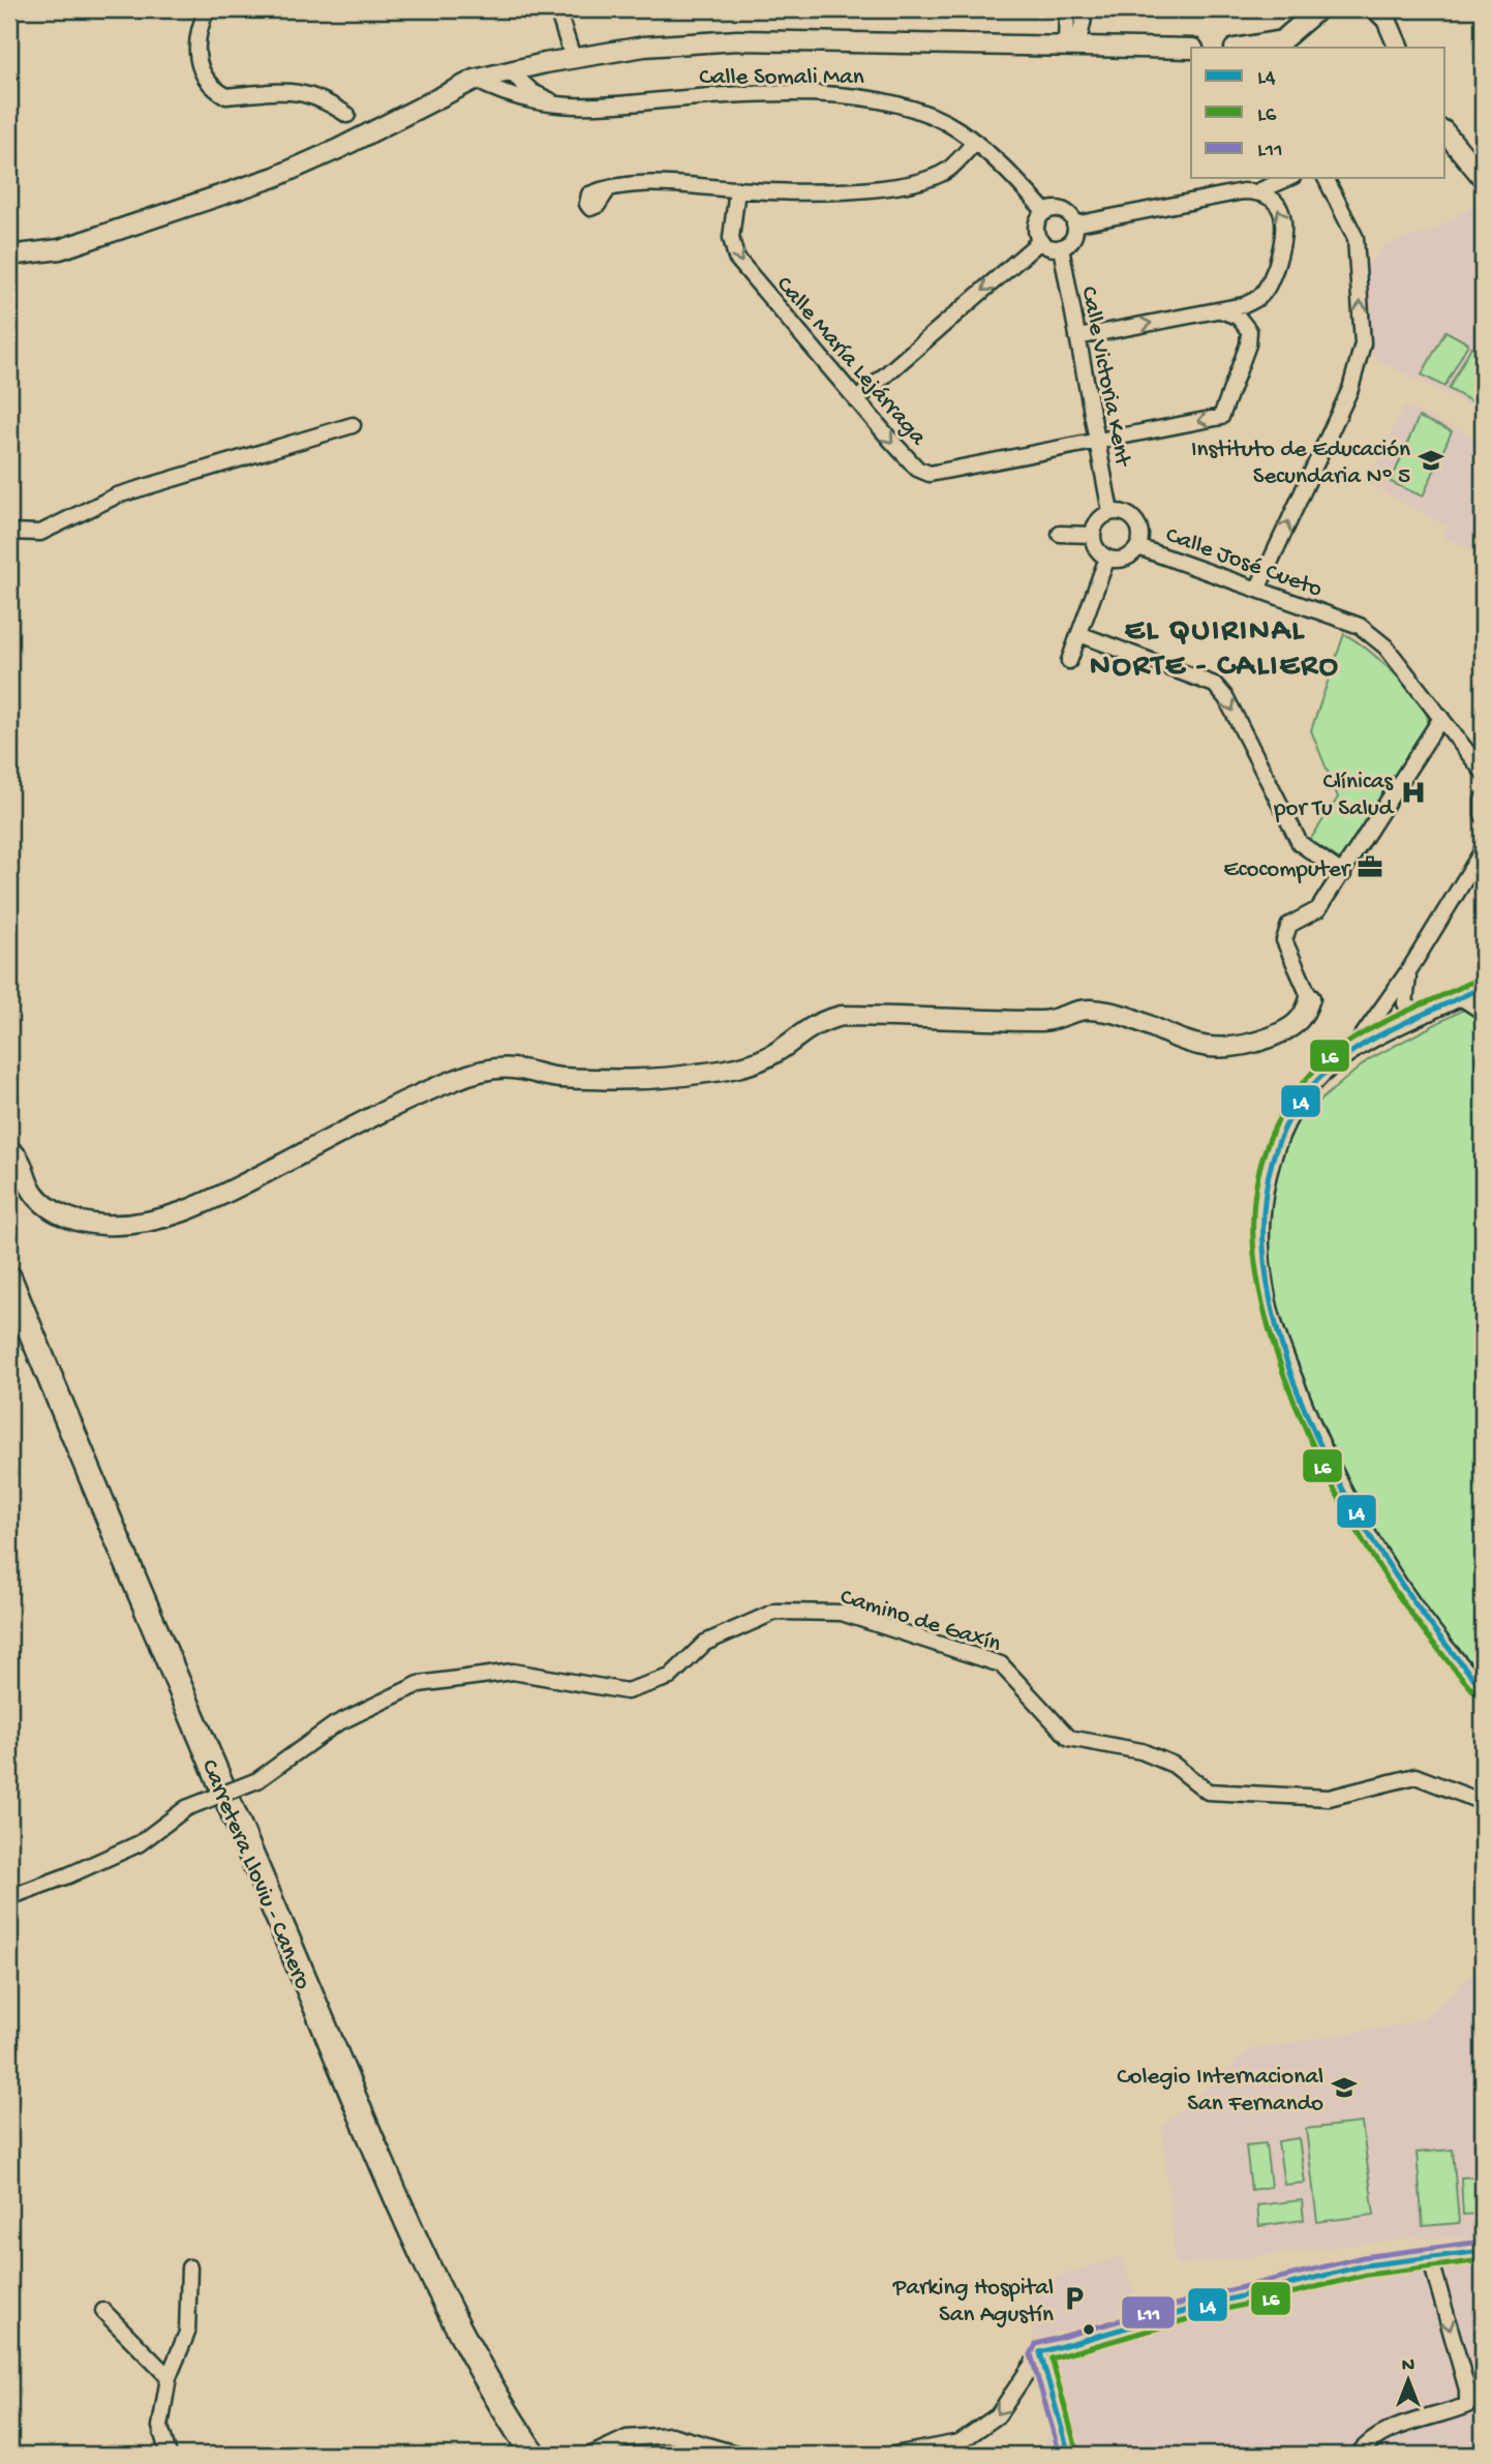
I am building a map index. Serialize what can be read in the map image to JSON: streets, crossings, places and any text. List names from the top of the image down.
{
  "streets": {
    "highway": ["Carretera Lloviu - Canero"],
    "street": [
      "Calle Somali Man",
      "Calle María Lejárraga",
      "Calle Victoria Kent",
      "Calle José Cueto",
      "Camino de Gaxín"
    ]
  },
  "crossings": [
    ["Calle Somali Man", "Calle Victoria Kent"],
    ["Calle María Lejárraga", "Calle Victoria Kent"],
    ["Calle Victoria Kent", "Calle José Cueto"]
  ],
  "one_way": ["Calle María Lejárraga"],
  "districts": ["EL QUIRINAL NORTE - CALIERO"],
  "places": {
    "school or university": ["Instituto de Educación Secundaria Nº 5", "Colegio Internacional San Fernando"],
    "hospital": ["Clínicas por Tu Salud"],
    "office": ["Ecocomputer"],
    "parking": ["Parking Hospital San Agustín"]
  },
  "lines": ["transit line L6", "transit line L4", "transit line L11"],
  "legend": ["L4", "L6", "L11"],
  "north": "top"
}
